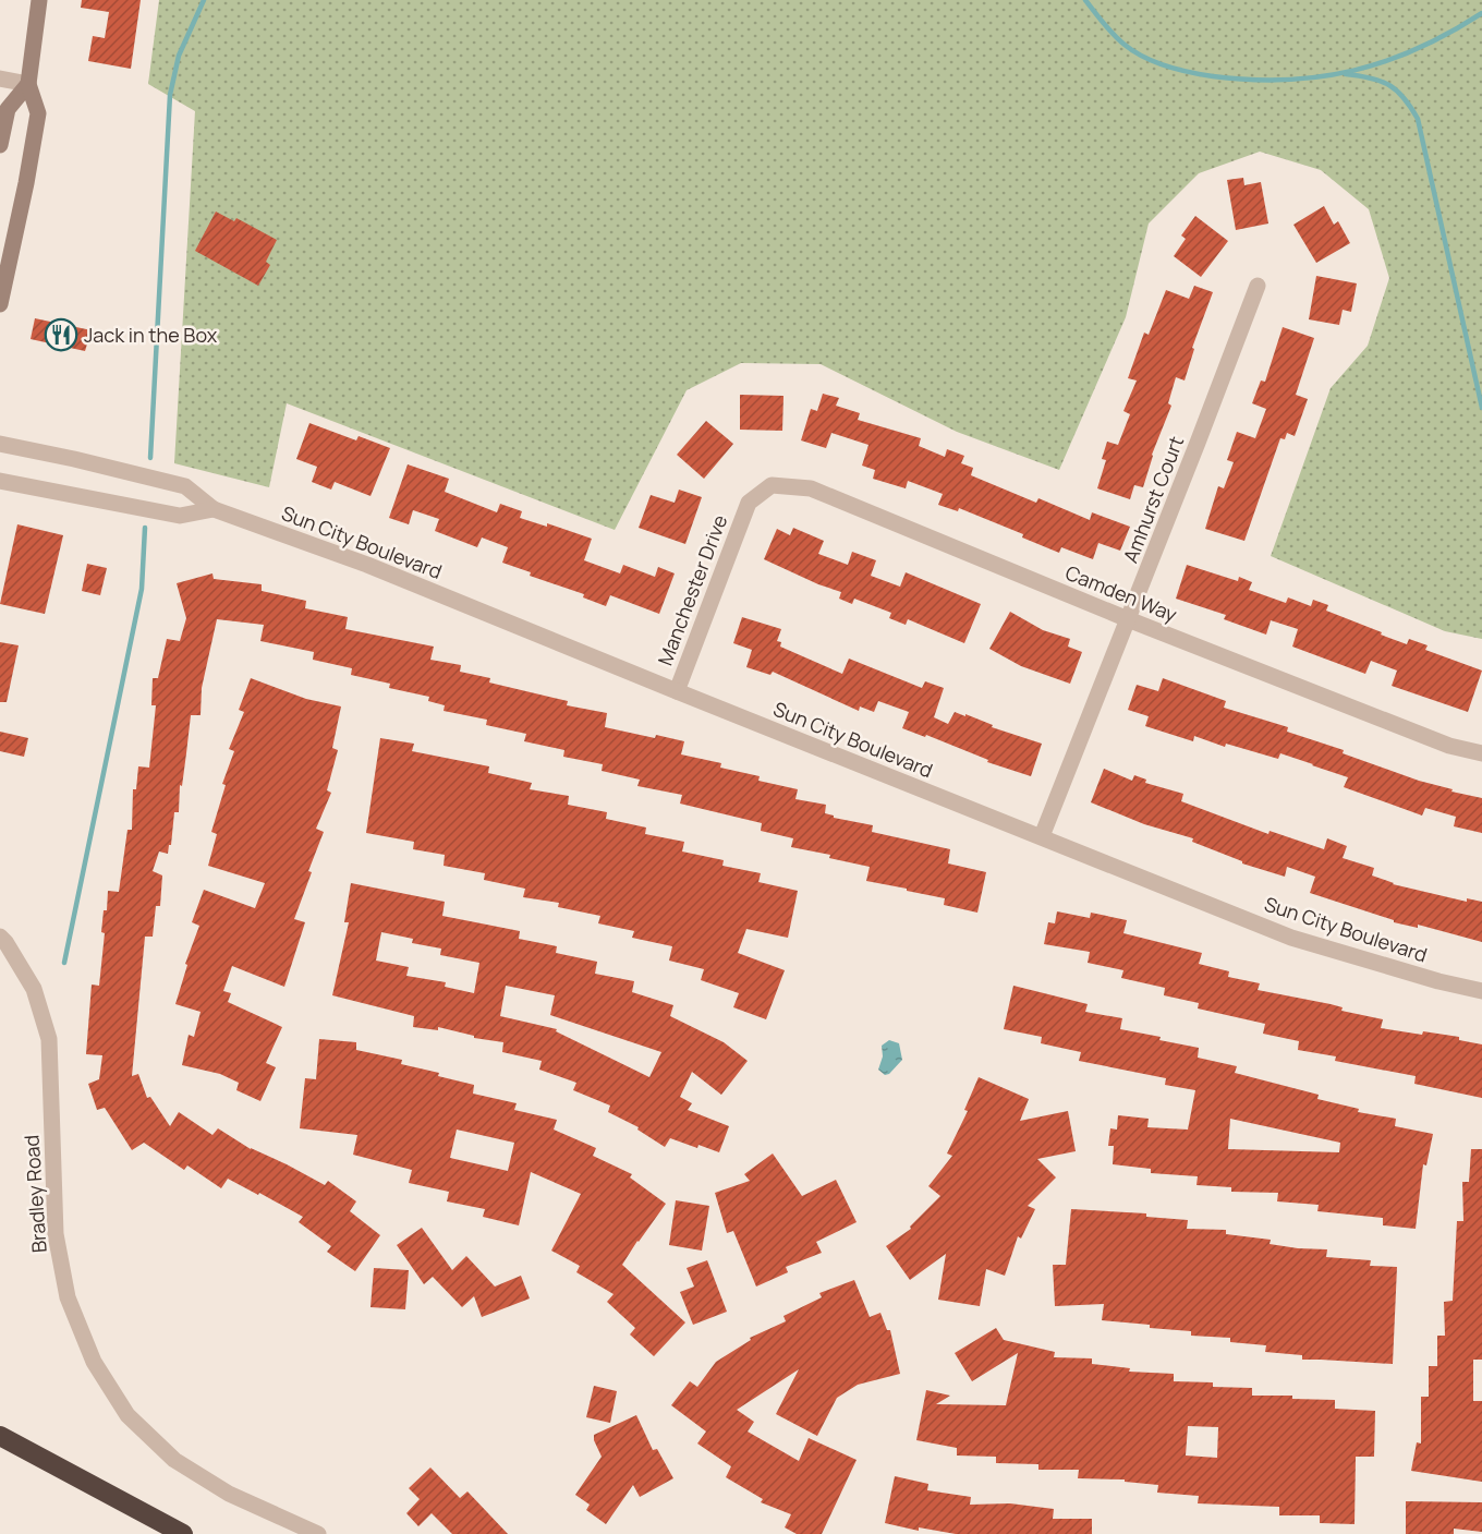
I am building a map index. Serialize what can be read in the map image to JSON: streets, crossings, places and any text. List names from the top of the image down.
{
  "streets": {
    "street": [
      "Amhurst Court",
      "Sun City Boulevard",
      "Manchester Drive",
      "Camden Way",
      "Bradley Road"
    ]
  },
  "crossings": [
    ["Amhurst Court", "Sun City Boulevard"],
    ["Amhurst Court", "Camden Way"],
    ["Sun City Boulevard", "Manchester Drive"],
    ["Manchester Drive", "Camden Way"]
  ],
  "places": {
    "restaurant": ["Jack in the Box"]
  }
}
